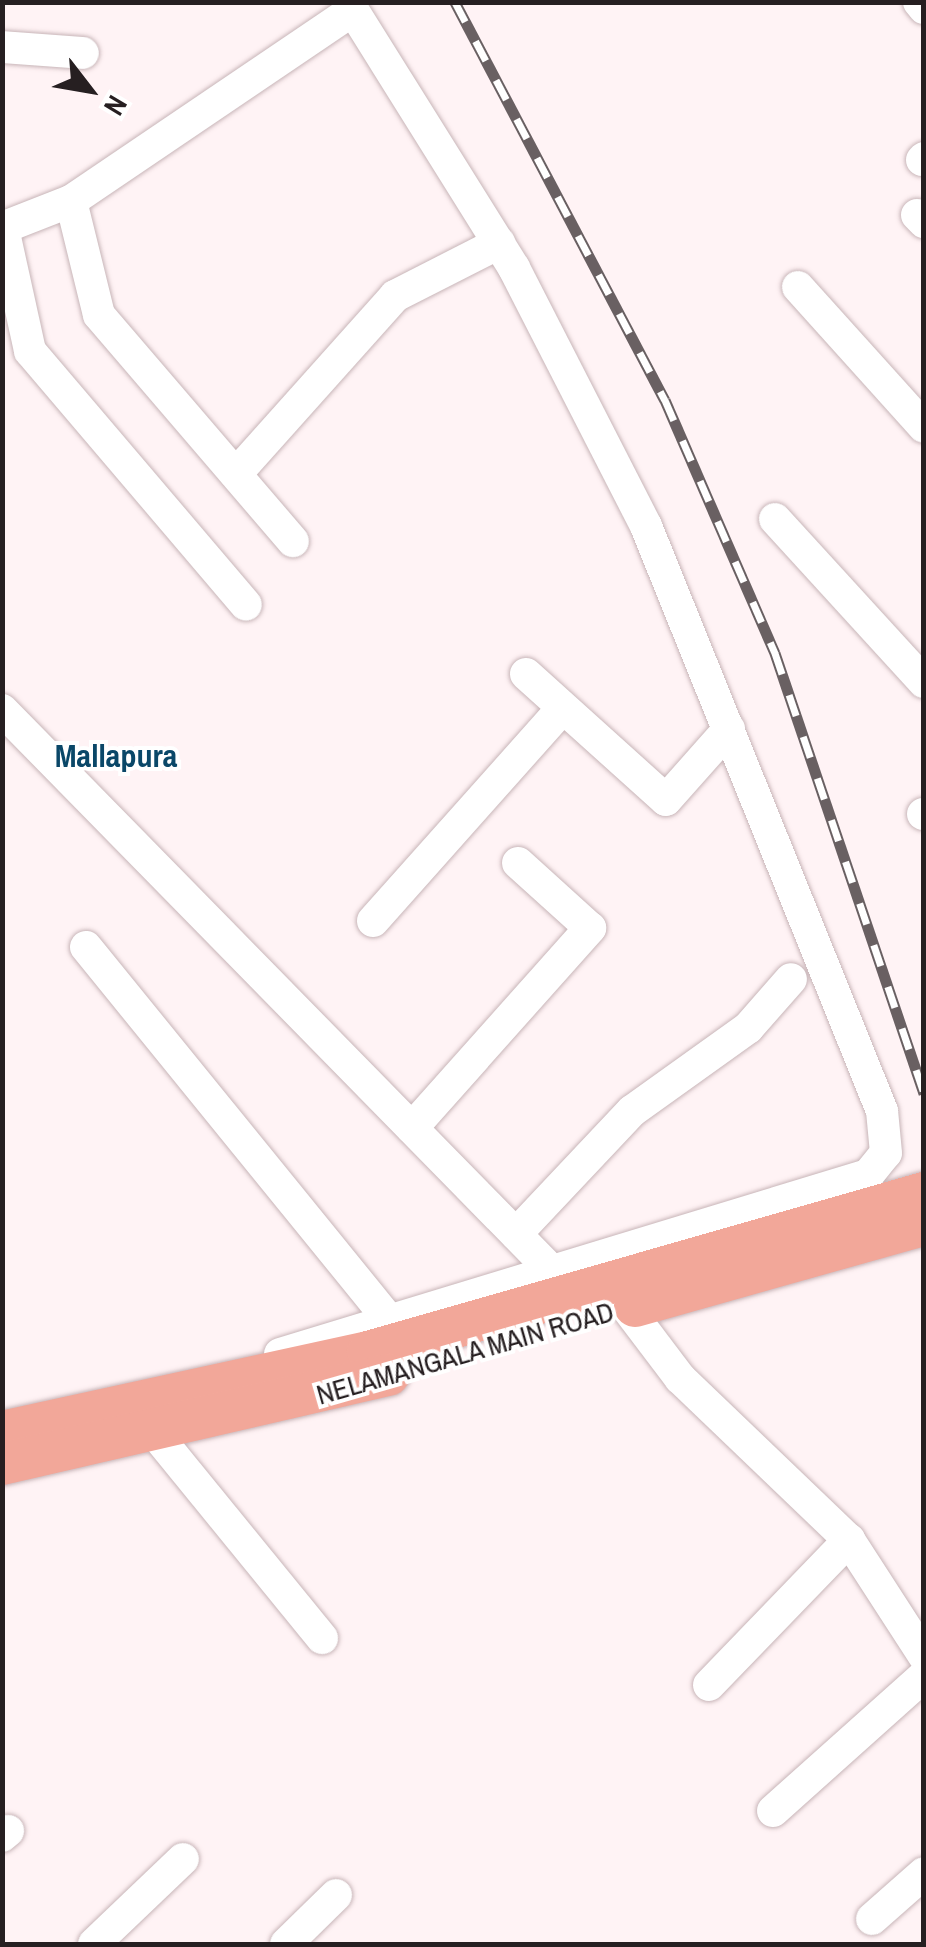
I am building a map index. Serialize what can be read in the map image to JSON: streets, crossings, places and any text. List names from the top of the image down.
{
  "streets": {
    "main road": ["NELAMANGALA MAIN ROAD"]
  },
  "districts": ["Mallapura"],
  "north": "bottom right"
}
